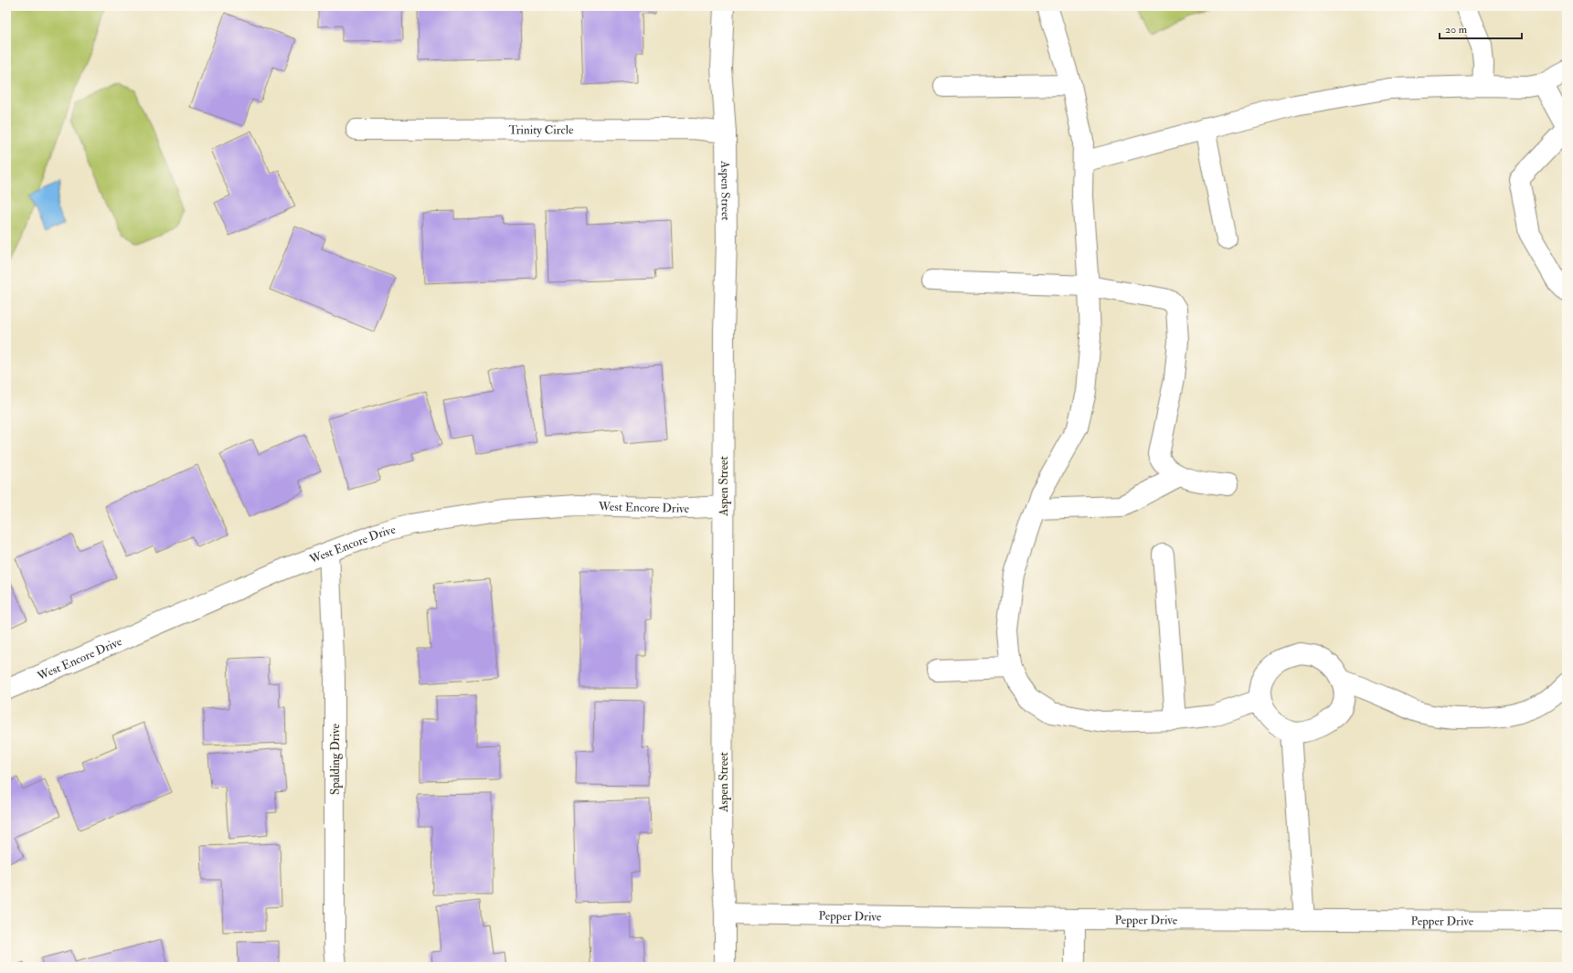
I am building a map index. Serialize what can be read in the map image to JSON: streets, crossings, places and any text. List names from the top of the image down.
{
  "streets": {
    "street": [
      "Trinity Circle",
      "Aspen Street",
      "West Encore Drive",
      "Spalding Drive",
      "Pepper Drive"
    ]
  },
  "crossings": [
    ["Trinity Circle", "Aspen Street"],
    ["Aspen Street", "West Encore Drive"],
    ["Aspen Street", "Pepper Drive"],
    ["West Encore Drive", "Spalding Drive"]
  ],
  "scale_bar": "20 m"
}
